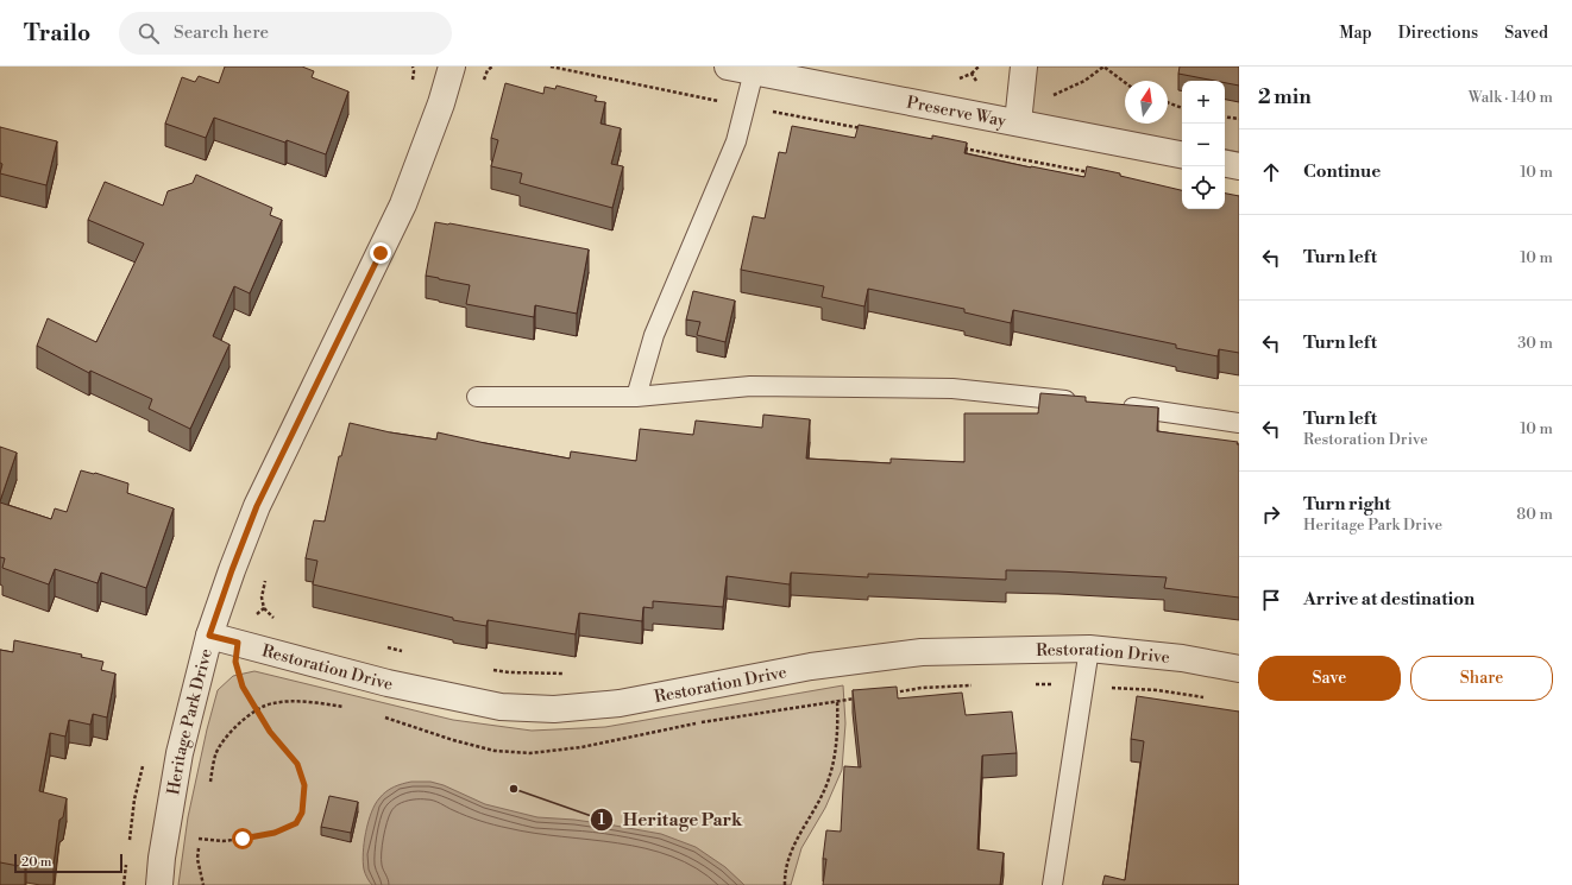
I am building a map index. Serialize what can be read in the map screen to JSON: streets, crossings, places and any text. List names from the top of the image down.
{
  "streets": {
    "street": ["Preserve Way", "Restoration Drive", "Heritage Park Drive"]
  },
  "crossings": [
    ["Restoration Drive", "Heritage Park Drive"]
  ],
  "places": ["Heritage Park"],
  "scale_bar": "20 m",
  "north": "top",
  "page": {
    "header": "Trailo",
    "search": "Search here",
    "nav": ["Map", "Directions", "Saved"],
    "heading": ["2 min", "Walk · 140 m"],
    "map_buttons": ["+", "−"],
    "list": [
      ["Continue", "10 m"],
      ["Turn left", "10 m"],
      ["Turn left", "30 m"],
      ["Turn left", "Restoration Drive", "10 m"],
      ["Turn right", "Heritage Park Drive", "80 m"],
      "Arrive at destination"
    ],
    "buttons": ["Save", "Share"],
    "scale": "20 m"
  }
}
